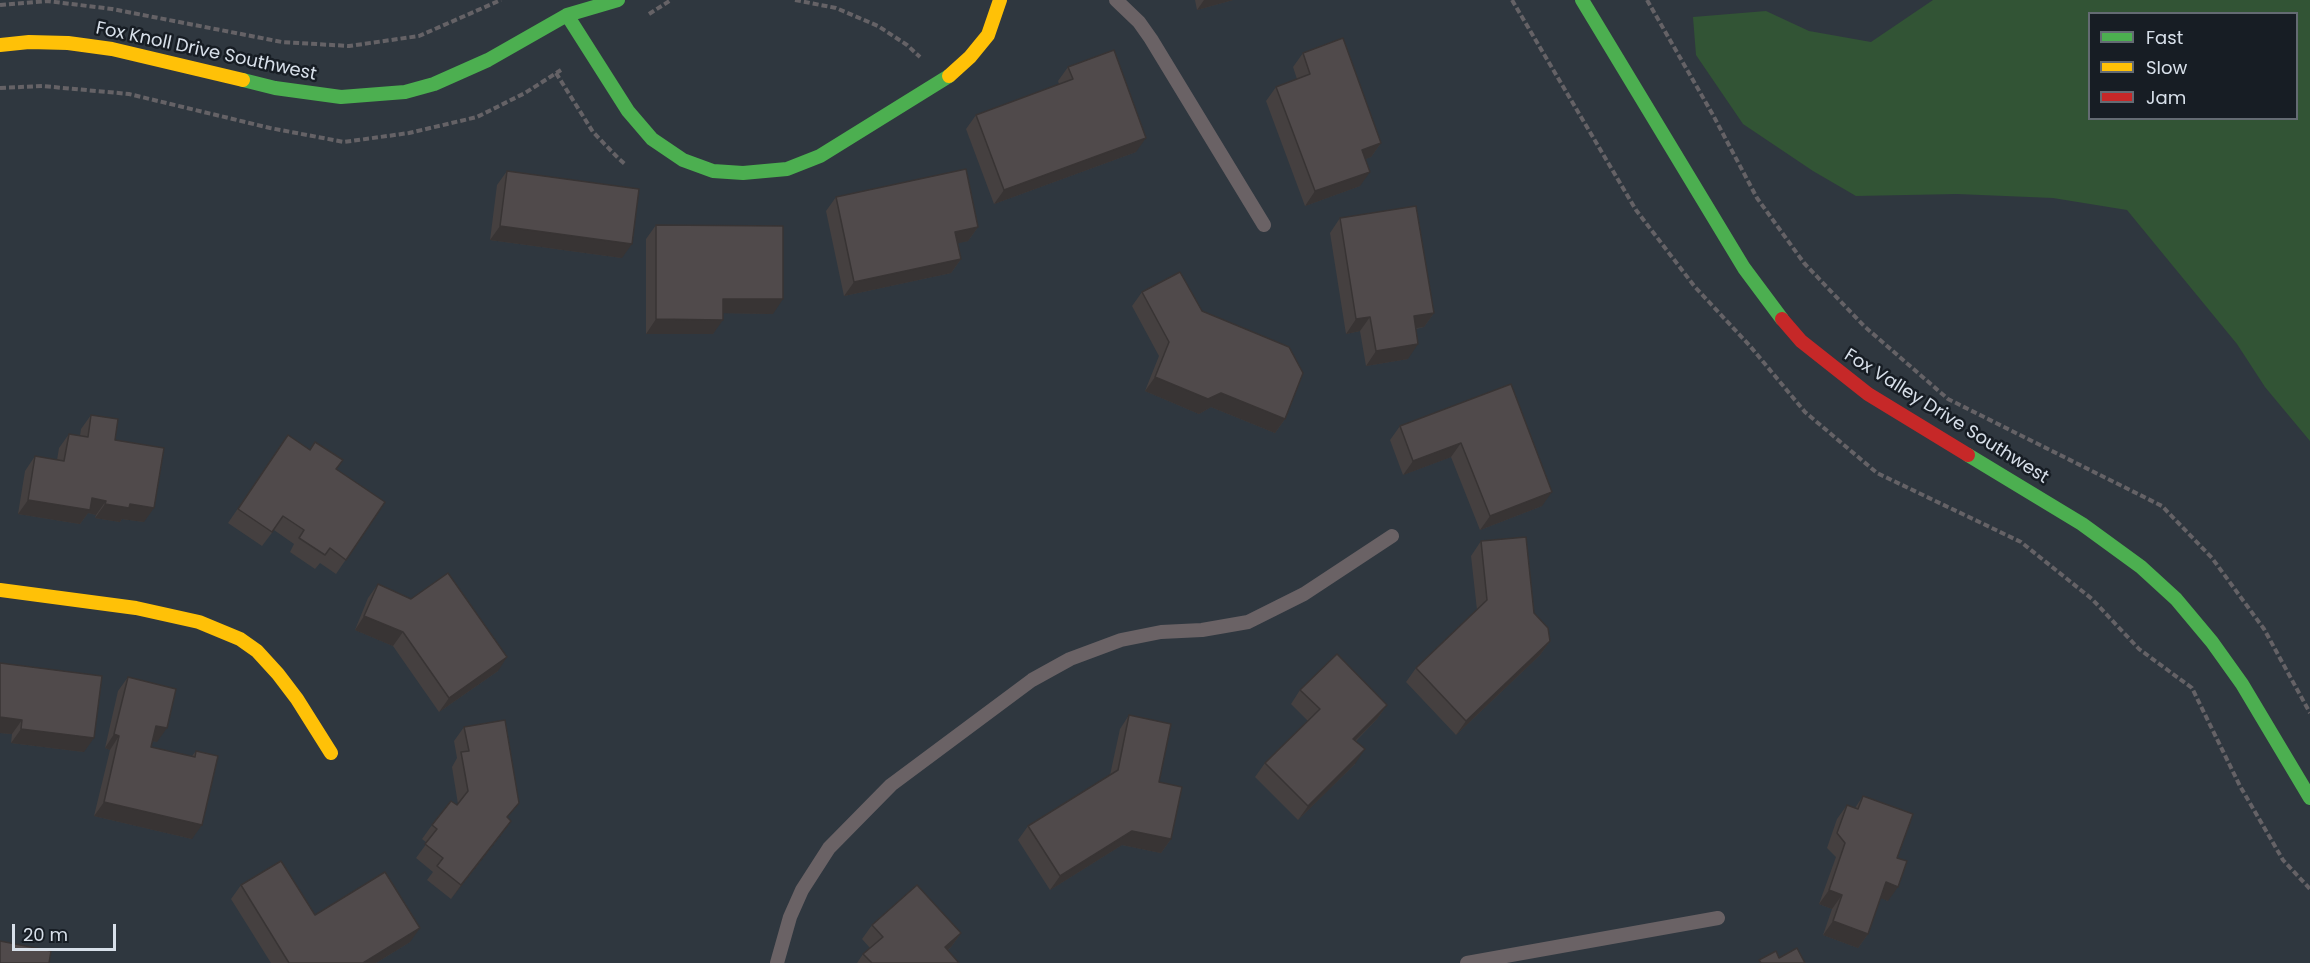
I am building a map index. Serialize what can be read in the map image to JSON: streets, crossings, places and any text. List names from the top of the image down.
{
  "streets": {
    "street": ["Fox Knoll Drive Southwest", "Fox Valley Drive Southwest"]
  },
  "legend": ["Fast", "Slow", "Jam"],
  "scale_bar": "20 m"
}
